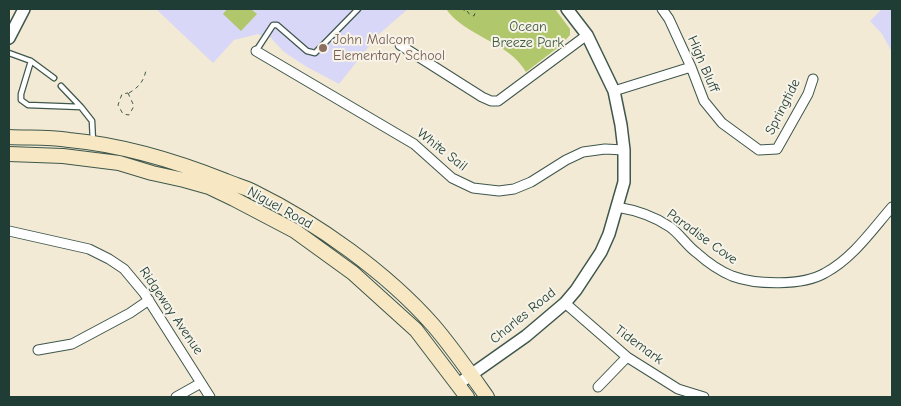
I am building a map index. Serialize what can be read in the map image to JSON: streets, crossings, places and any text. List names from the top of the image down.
{
  "streets": {
    "main road": ["Niguel Road"],
    "street": [
      "High Bluff",
      "Springtide",
      "White Sail",
      "Paradise Cove",
      "Ridgeway Avenue",
      "Charles Road",
      "Tidemark"
    ]
  },
  "crossings": [
    ["High Bluff", "Springtide"],
    ["White Sail", "Charles Road"],
    ["Niguel Road", "Charles Road"],
    ["Paradise Cove", "Charles Road"],
    ["Charles Road", "Tidemark"]
  ],
  "parks": ["Ocean Breeze Park"],
  "places": ["John Malcom Elementary School"]
}
